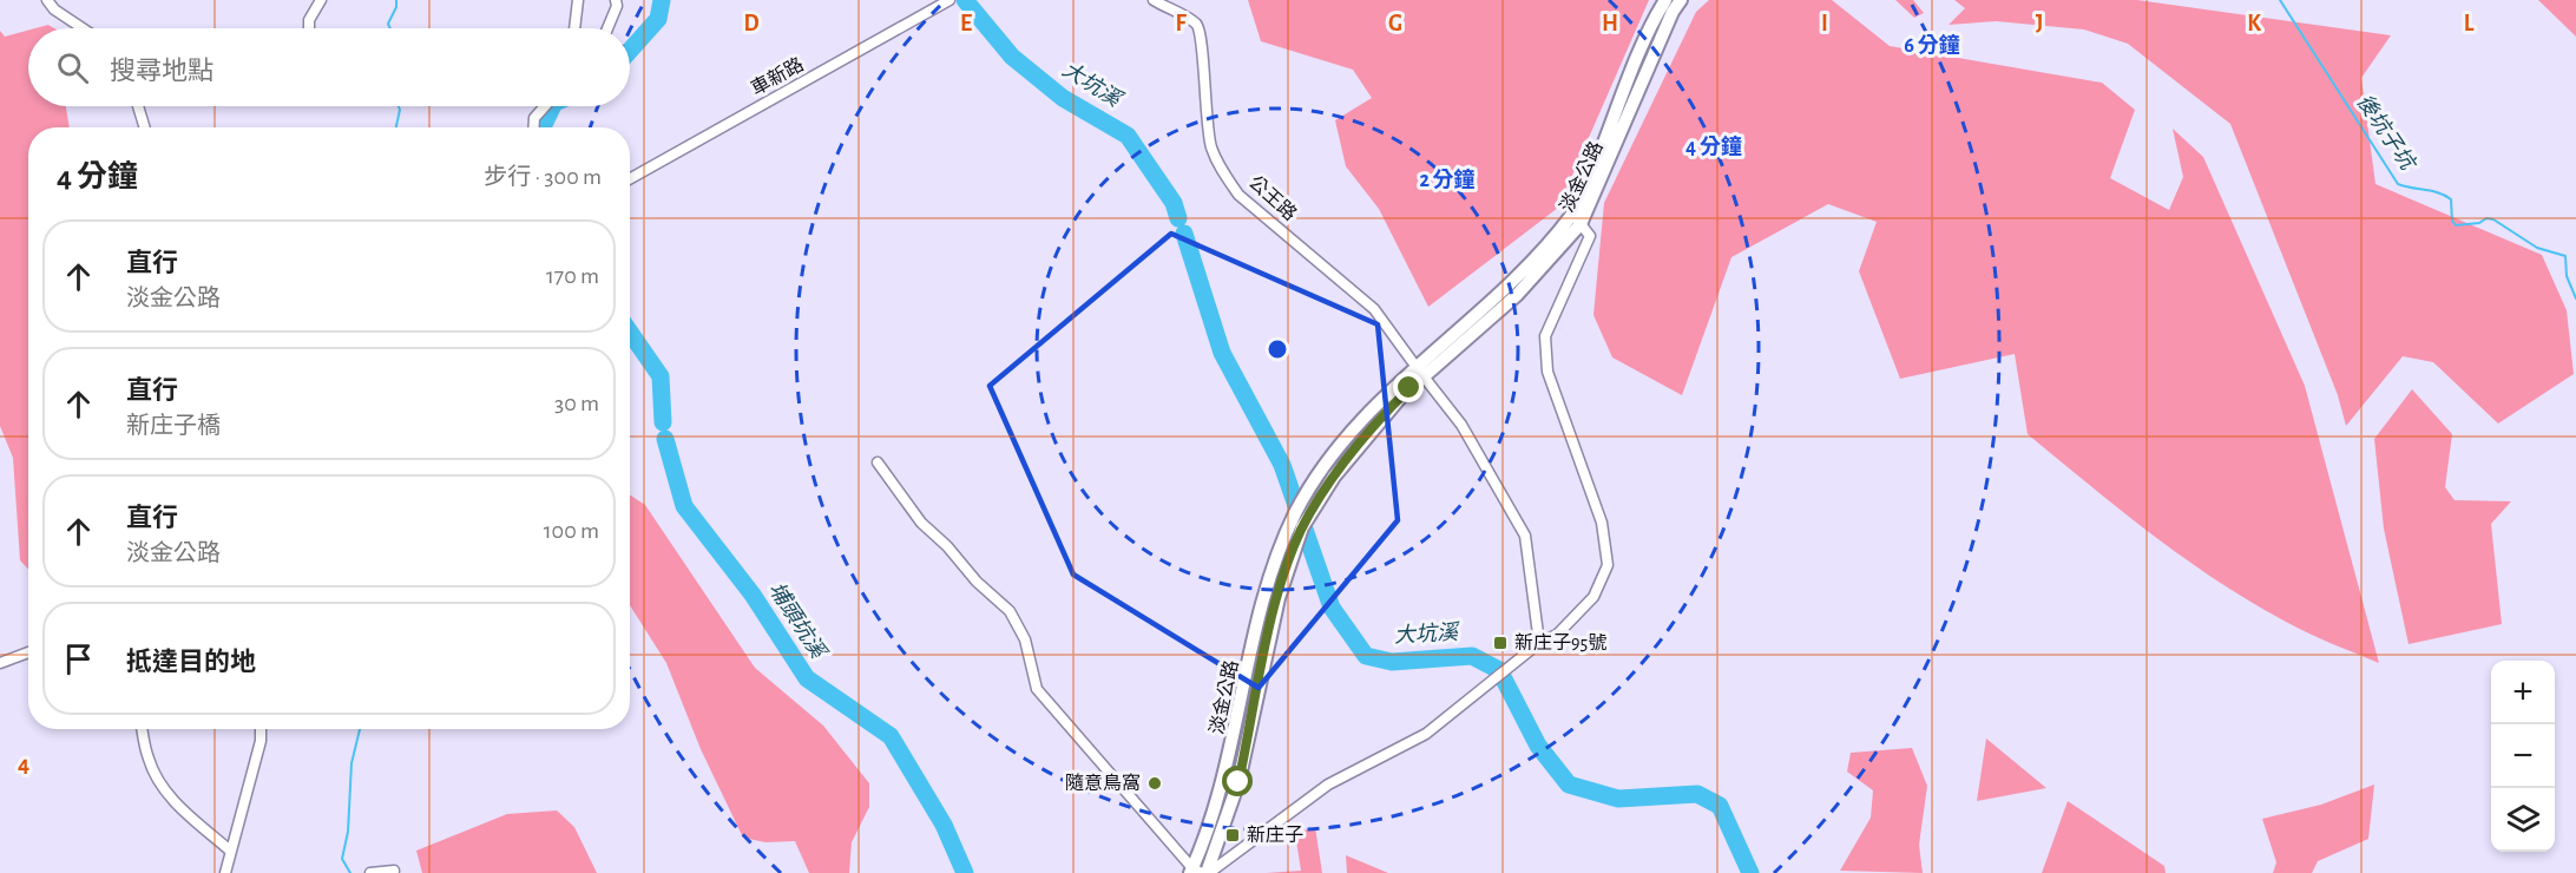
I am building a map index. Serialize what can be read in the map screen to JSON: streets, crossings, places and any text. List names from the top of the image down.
{
  "streets": {
    "main road": ["淡金公路"],
    "street": ["車新路", "公王路"]
  },
  "water": ["大坑溪", "後坑子坑", "埔頭坑溪"],
  "places": {
    "transit": ["新庄子95號", "新庄子"],
    "other": ["隨意鳥窩"]
  },
  "page": {
    "search": "搜尋地點",
    "heading": ["4 分鐘", "步行 · 300 m"],
    "list": [
      ["直行", "淡金公路", "170 m"],
      ["直行", "新庄子橋", "30 m"],
      ["直行", "淡金公路", "100 m"],
      "抵達目的地"
    ],
    "map_buttons": ["+", "−"]
  },
  "grid": {
    "columns": [
      "D",
      "E",
      "F",
      "G",
      "H",
      "I",
      "J",
      "K",
      "L"
    ],
    "rows": ["4"]
  },
  "rings": ["6 分鐘", "4 分鐘", "2 分鐘"]
}
